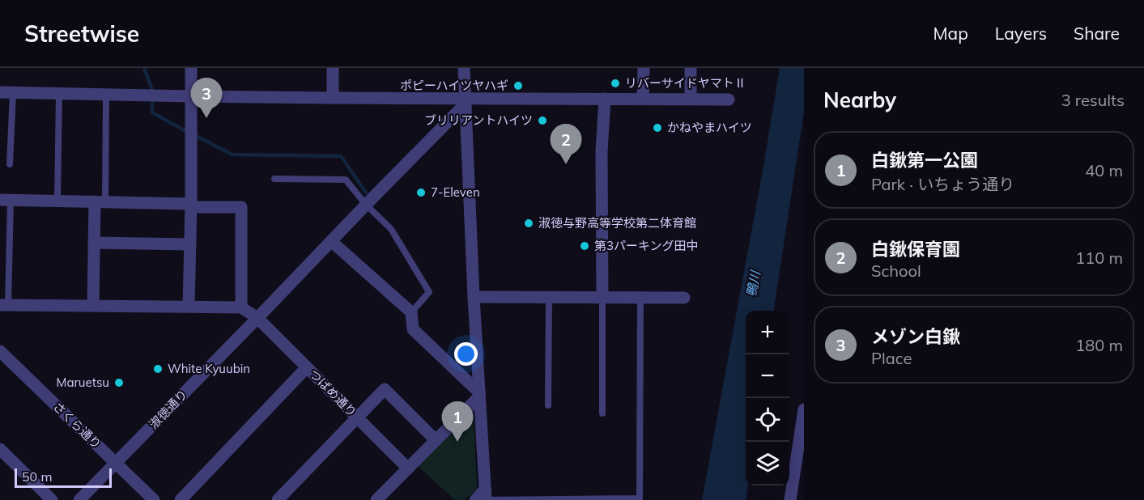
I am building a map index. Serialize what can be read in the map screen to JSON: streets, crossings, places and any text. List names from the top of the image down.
{
  "streets": {
    "street": ["つばめ通り", "淑徳通り", "さくら通り"]
  },
  "crossings": [
    ["つばめ通り", "淑徳通り"],
    ["淑徳通り", "さくら通り"]
  ],
  "water": ["鴨川"],
  "places": [
    "リバーサイドヤマトⅡ",
    "ポピーハイツヤハギ",
    "ブリリアントハイツ",
    "かねやまハイツ",
    "7-Eleven",
    "淑徳与野高等学校第二体育館",
    "第3パーキング田中",
    "White Kyuubin",
    "Maruetsu"
  ],
  "scale_bar": "50 m",
  "page": {
    "header": "Streetwise",
    "nav": ["Map", "Layers", "Share"],
    "heading": ["Nearby", "3 results"],
    "pins": ["3", "2", "1"],
    "list": [
      {
        "mark": "1",
        "name": "白鍬第一公園",
        "note": "Park · いちょう通り",
        "value": "40 m"
      },
      {
        "mark": "2",
        "name": "白鍬保育園",
        "note": "School",
        "value": "110 m"
      },
      {
        "mark": "3",
        "name": "メゾン白鍬",
        "note": "Place",
        "value": "180 m"
      }
    ],
    "map_buttons": ["+", "−"],
    "scale": "50 m"
  }
}
